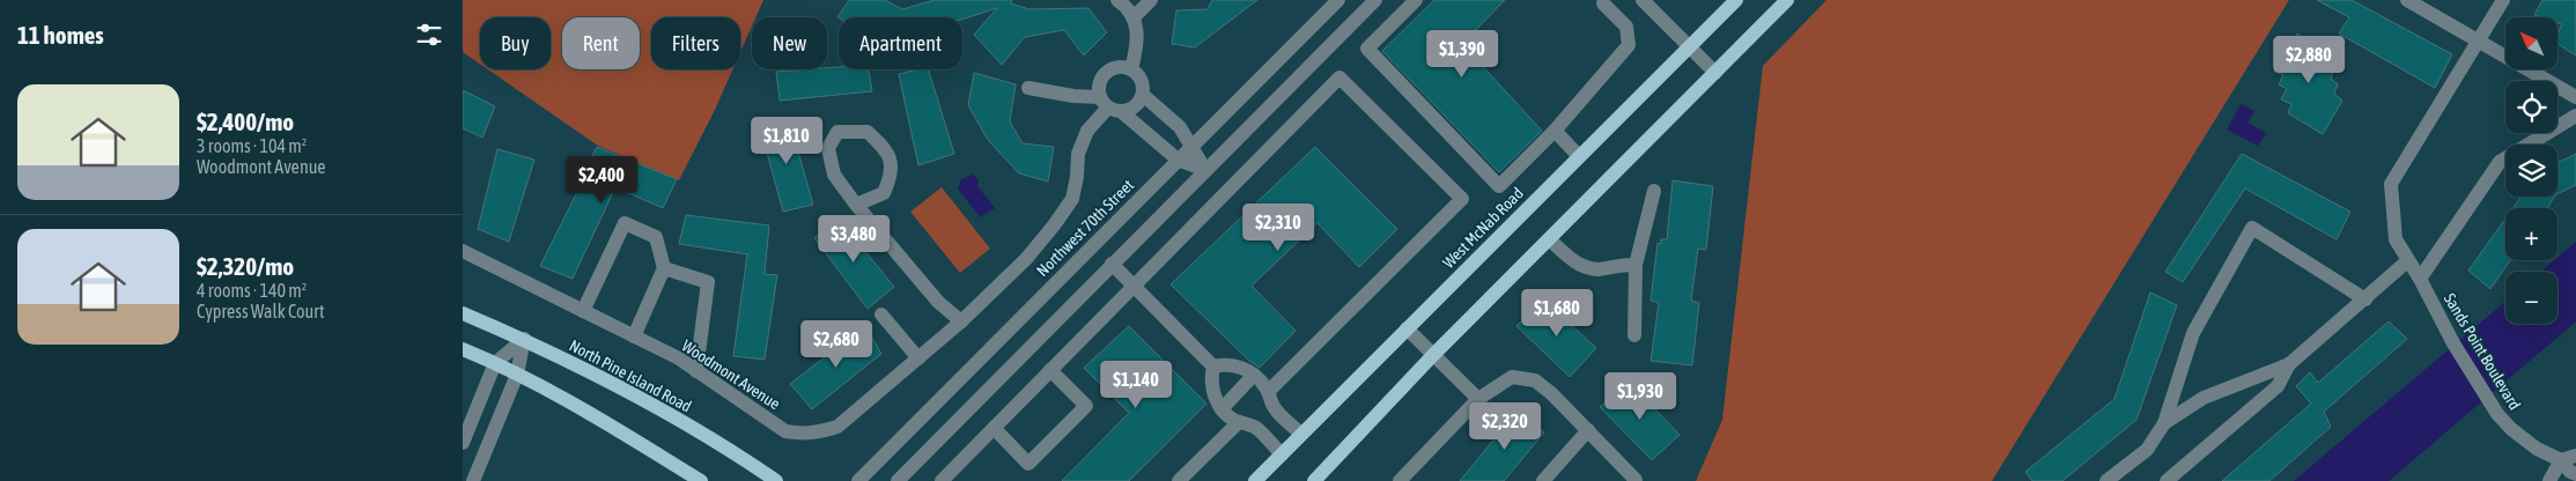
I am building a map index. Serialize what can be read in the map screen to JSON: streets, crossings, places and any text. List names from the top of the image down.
{
  "streets": {
    "main road": ["West McNab Road", "North Pine Island Road"],
    "street": ["Northwest 70th Street", "Sands Point Boulevard", "Woodmont Avenue"]
  },
  "north": "top left",
  "page": {
    "heading": "11 homes",
    "map_buttons": ["+", "−"],
    "chip": [
      "Buy",
      "Rent",
      "Filters",
      "New",
      "Apartment"
    ],
    "price": [
      "$1,390",
      "$2,880",
      "$1,810",
      "$2,400",
      "$2,310",
      "$3,480",
      "$1,680",
      "$2,680",
      "$1,140",
      "$1,930",
      "$2,320"
    ],
    "list": [
      {
        "name": "$2,400/mo",
        "note": "3 rooms · 104 m² · Woodmont Avenue"
      },
      {
        "name": "$2,320/mo",
        "note": "4 rooms · 140 m² · Cypress Walk Court"
      }
    ]
  }
}
